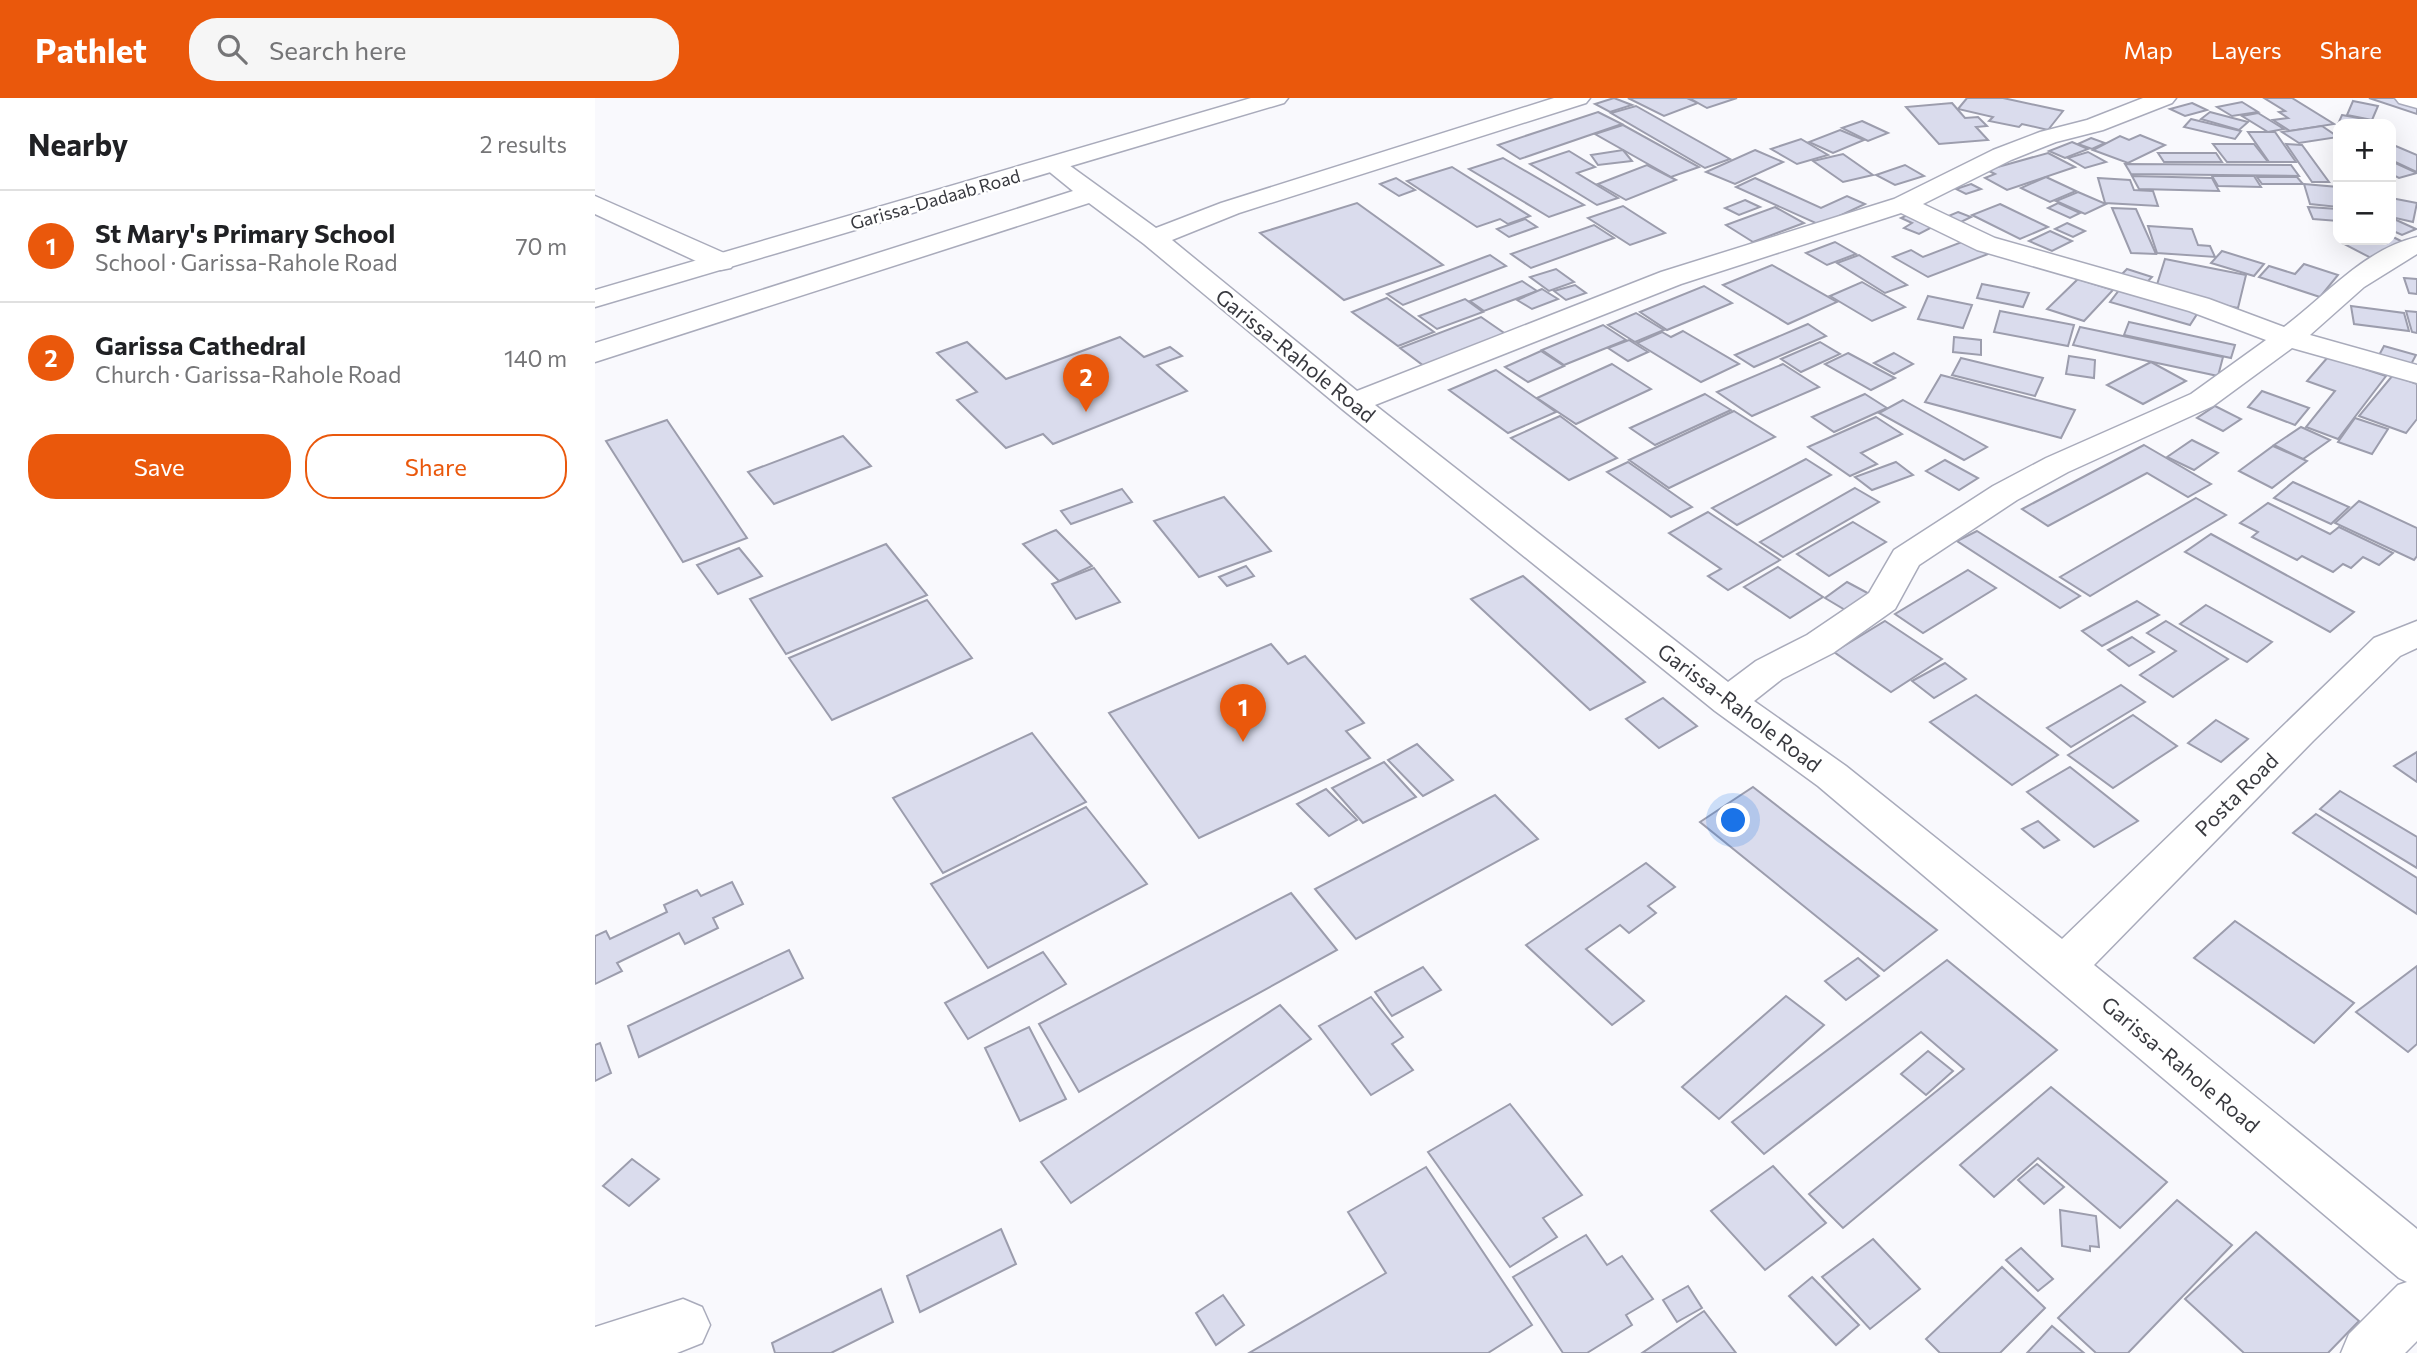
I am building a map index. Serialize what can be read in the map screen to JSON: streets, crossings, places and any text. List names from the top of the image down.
{
  "streets": {
    "main road": ["Garissa-Dadaab Road", "Garissa-Rahole Road", "Posta Road"]
  },
  "crossings": [
    ["Garissa-Dadaab Road", "Garissa-Rahole Road"],
    ["Garissa-Rahole Road", "Posta Road"]
  ],
  "page": {
    "header": "Pathlet",
    "search": "Search here",
    "nav": ["Map", "Layers", "Share"],
    "heading": ["Nearby", "2 results"],
    "map_buttons": ["+", "−"],
    "list": [
      {
        "mark": "1",
        "name": "St Mary's Primary School",
        "note": "School · Garissa-Rahole Road",
        "value": "70 m"
      },
      {
        "mark": "2",
        "name": "Garissa Cathedral",
        "note": "Church · Garissa-Rahole Road",
        "value": "140 m"
      }
    ],
    "pins": ["2", "1"],
    "buttons": ["Save", "Share"]
  }
}
